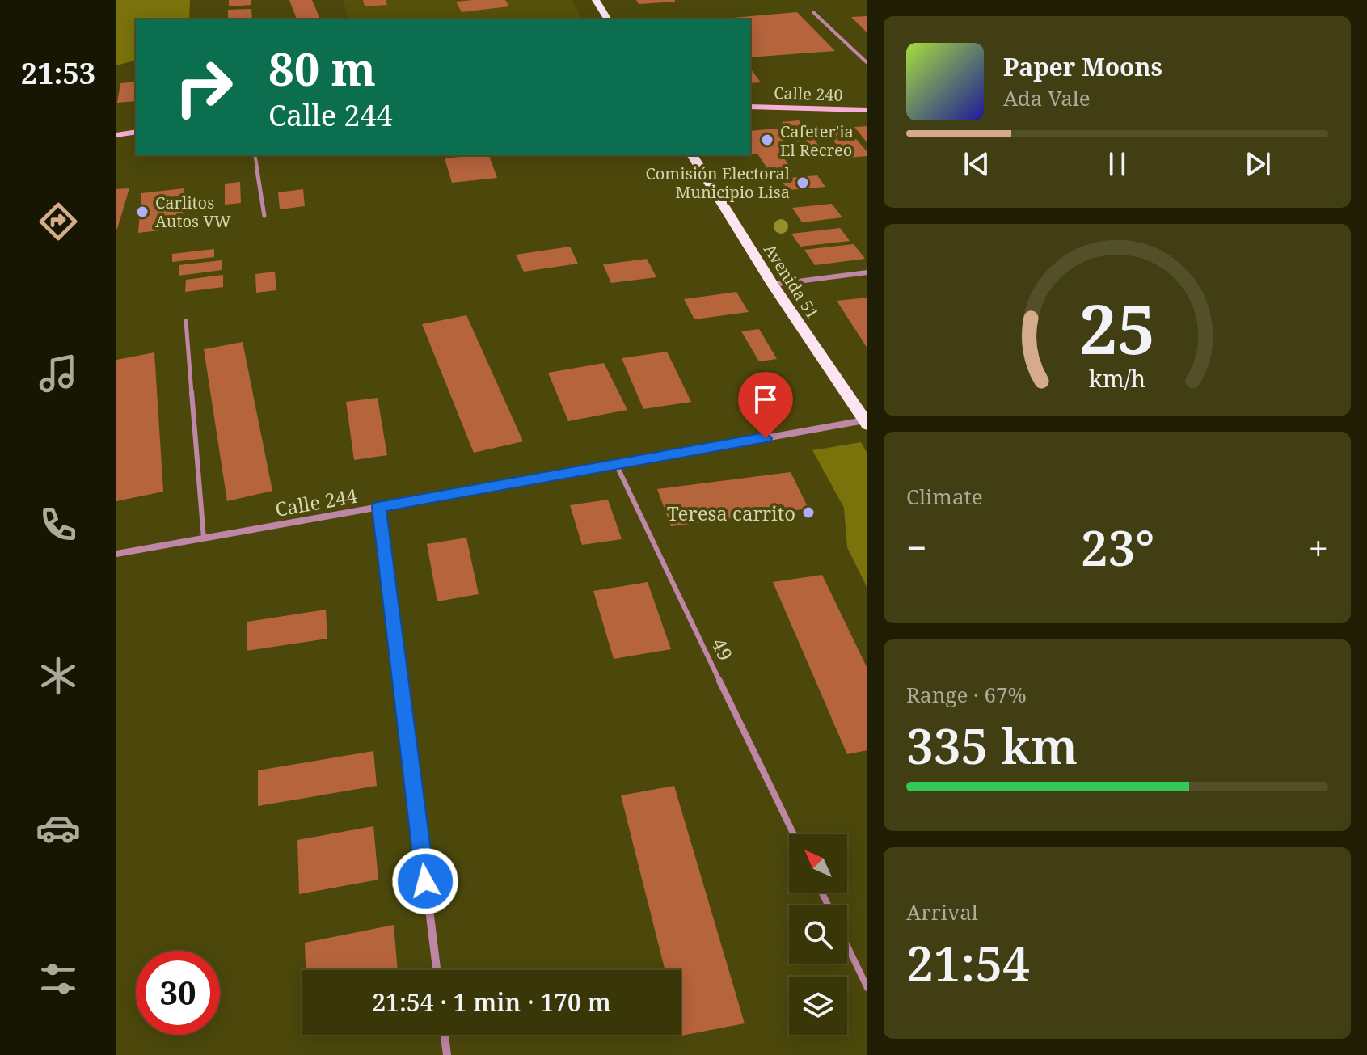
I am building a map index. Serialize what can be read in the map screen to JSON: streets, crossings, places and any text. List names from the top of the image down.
{
  "streets": {
    "main road": ["Calle 240", "Avenida 51"],
    "street": ["Calle 244"],
    "lane": ["49"]
  },
  "crossings": [
    ["Avenida 51", "Calle 244"],
    ["Calle 244", "49"]
  ],
  "places": [
    "Cafeter'ia El Recreo",
    "Comisión Electoral Municipio Lisa",
    "Carlitos Autos VW",
    "Teresa carrito"
  ],
  "north": "top left",
  "page": {
    "tabs": "21:53",
    "turn": ["80 m", "Calle 244"],
    "song": ["Paper Moons", "Ada Vale"],
    "tile": [
      "Climate",
      ["Range · 67%", "335 km"],
      ["Arrival", "21:54"]
    ],
    "heat": ["−", "23°", "+"],
    "limit": "30",
    "trip": "21:54 · 1 min · 170 m",
    "gauge": ["25", "km/h"]
  }
}
